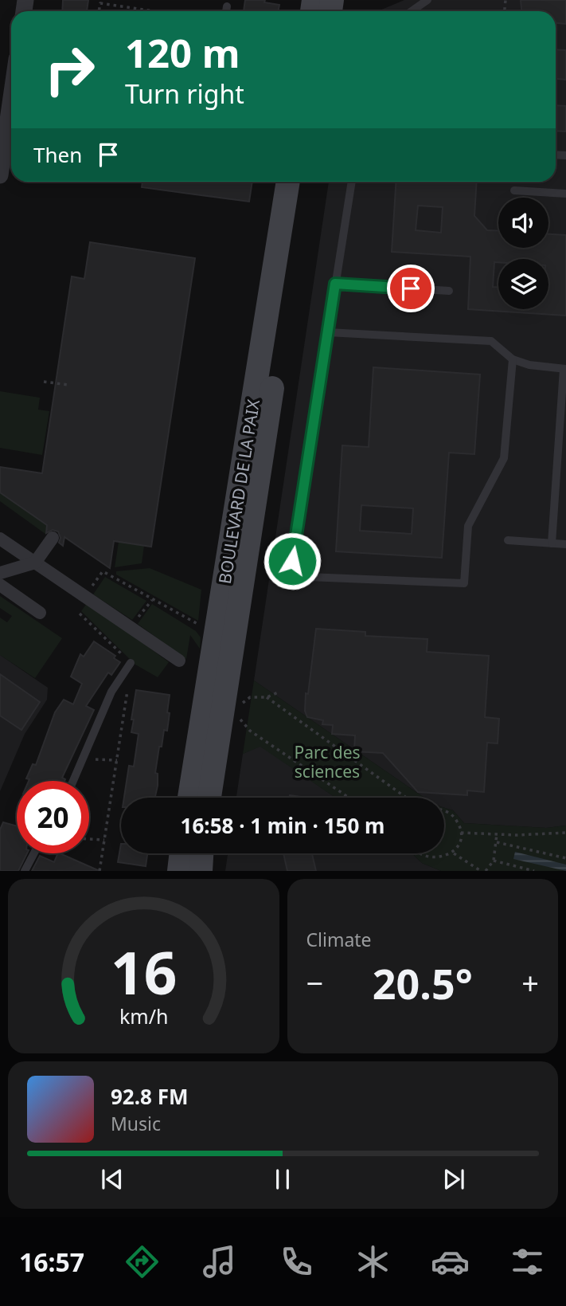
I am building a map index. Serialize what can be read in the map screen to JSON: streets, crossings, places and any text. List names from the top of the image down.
{
  "streets": {
    "main road": ["BOULEVARD DE LA PAIX"]
  },
  "parks": ["Parc des sciences"],
  "page": {
    "turn": ["120 m", "Turn right"],
    "then": "Then",
    "limit": "20",
    "trip": "16:58 · 1 min · 150 m",
    "tile": "Climate",
    "heat": ["−", "20.5°", "+"],
    "song": ["92.8 FM", "Music"],
    "tabs": "16:57",
    "gauge": ["16", "km/h"]
  }
}
